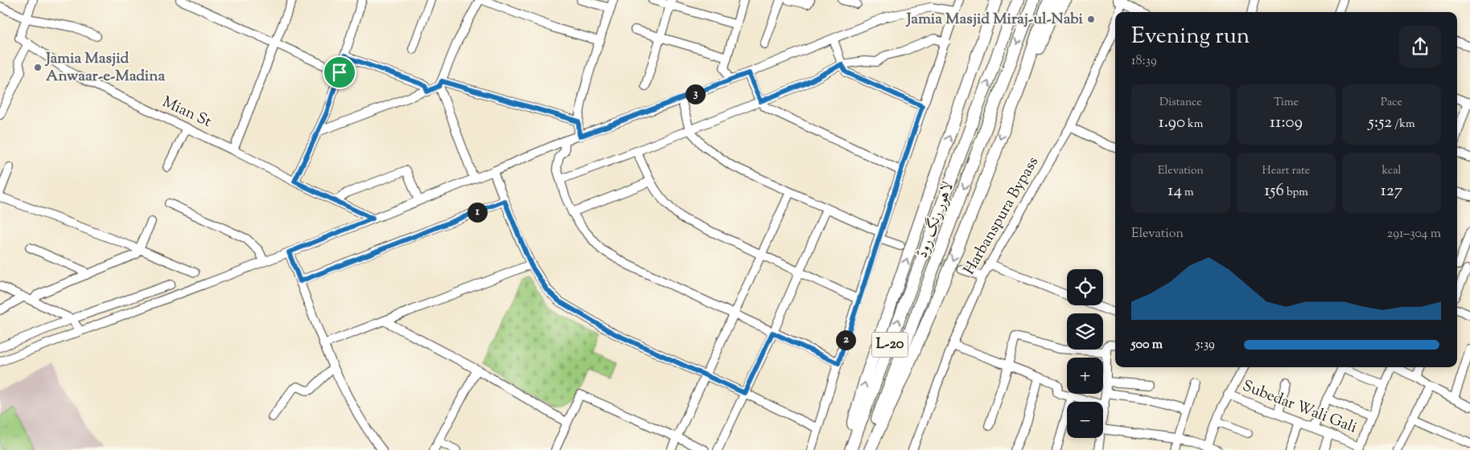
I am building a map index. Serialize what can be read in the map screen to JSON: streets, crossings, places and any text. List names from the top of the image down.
{
  "streets": {
    "highway": ["لاہور رنگ روڈ", "L-20"],
    "street": ["Mian St", "Harbanspura Bypass", "Subedar Wali Gali"]
  },
  "places": ["Jamia Masjid Miraj-ul-Nabi", "Jamia Masjid Anwaar-e-Madina"],
  "page": {
    "heading": ["Evening run", "18:39"],
    "stats": [
      ["Distance", "1.90 km"],
      ["Time", "11:09"],
      ["Pace", "5:52 /km"],
      ["Elevation", "14 m"],
      ["Heart rate", "156 bpm"],
      ["kcal", "127"]
    ],
    "pins": ["3", "1", "2"],
    "chart": ["Elevation", "291–304 m"],
    "map_buttons": ["+", "−"],
    "list": [
      {
        "name": "500 m",
        "note": "5:39"
      }
    ]
  }
}
